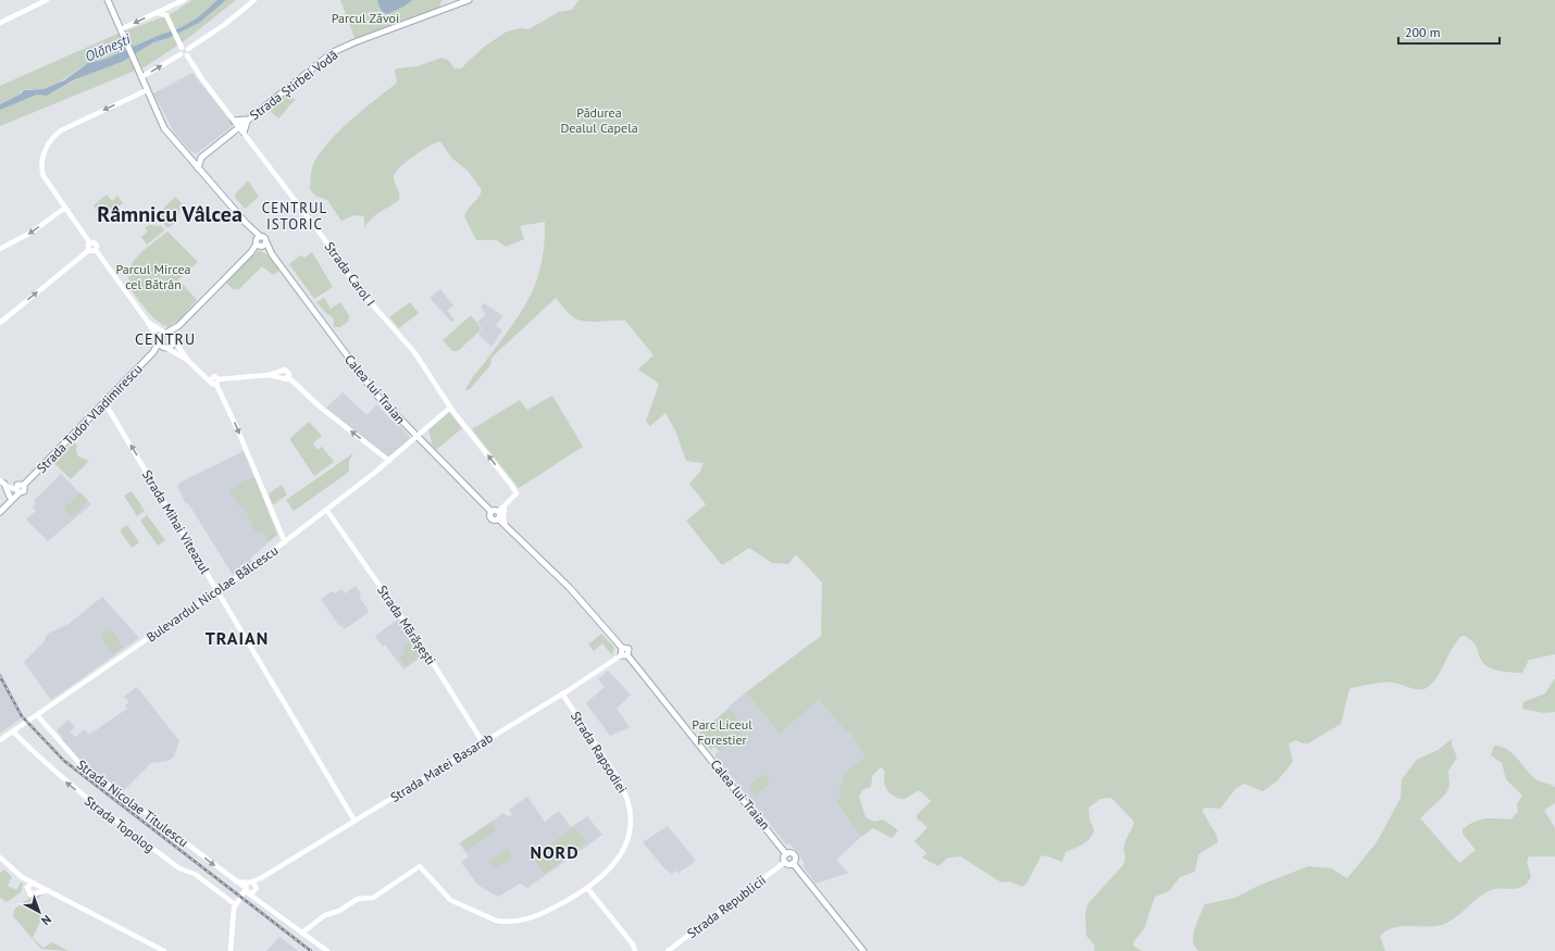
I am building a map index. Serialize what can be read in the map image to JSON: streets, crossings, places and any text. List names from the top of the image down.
{
  "streets": {
    "main road": ["Strada Știrbei Vodă", "Calea lui Traian", "Strada Tudor Vladimirescu"],
    "street": [
      "Strada Carol I",
      "Strada Mihai Viteazul",
      "Bulevardul Nicolae Bălcescu",
      "Strada Mărășești",
      "Strada Rapsodiei",
      "Strada Matei Basarab",
      "Strada Nicolae Titulescu",
      "Strada Topolog",
      "Strada Republicii"
    ]
  },
  "crossings": [
    ["Strada Știrbei Vodă", "Strada Carol I"],
    ["Strada Carol I", "Bulevardul Nicolae Bălcescu"],
    ["Calea lui Traian", "Bulevardul Nicolae Bălcescu"],
    ["Calea lui Traian", "Strada Republicii"],
    ["Strada Tudor Vladimirescu", "Strada Mihai Viteazul"],
    ["Strada Mihai Viteazul", "Bulevardul Nicolae Bălcescu"],
    ["Strada Mihai Viteazul", "Strada Matei Basarab"],
    ["Bulevardul Nicolae Bălcescu", "Strada Mărășești"],
    ["Bulevardul Nicolae Bălcescu", "Strada Nicolae Titulescu"],
    ["Bulevardul Nicolae Bălcescu", "Strada Topolog"],
    ["Strada Mărășești", "Strada Matei Basarab"],
    ["Strada Rapsodiei", "Strada Matei Basarab"],
    ["Strada Rapsodiei", "Strada Nicolae Titulescu"],
    ["Strada Matei Basarab", "Strada Nicolae Titulescu"]
  ],
  "one_way": ["Strada Mihai Viteazul", "Strada Nicolae Titulescu", "Strada Topolog"],
  "districts": [
    "CENTRUL ISTORIC",
    "Râmnicu Vâlcea",
    "CENTRU",
    "TRAIAN",
    "NORD"
  ],
  "water": ["Olănești"],
  "parks": [
    "Parcul Zăvoi",
    "Pădurea Dealul Capela",
    "Parcul Mircea cel Bătrân",
    "Parc Liceul Forestier"
  ],
  "scale_bar": "200 m",
  "north": "bottom right"
}
